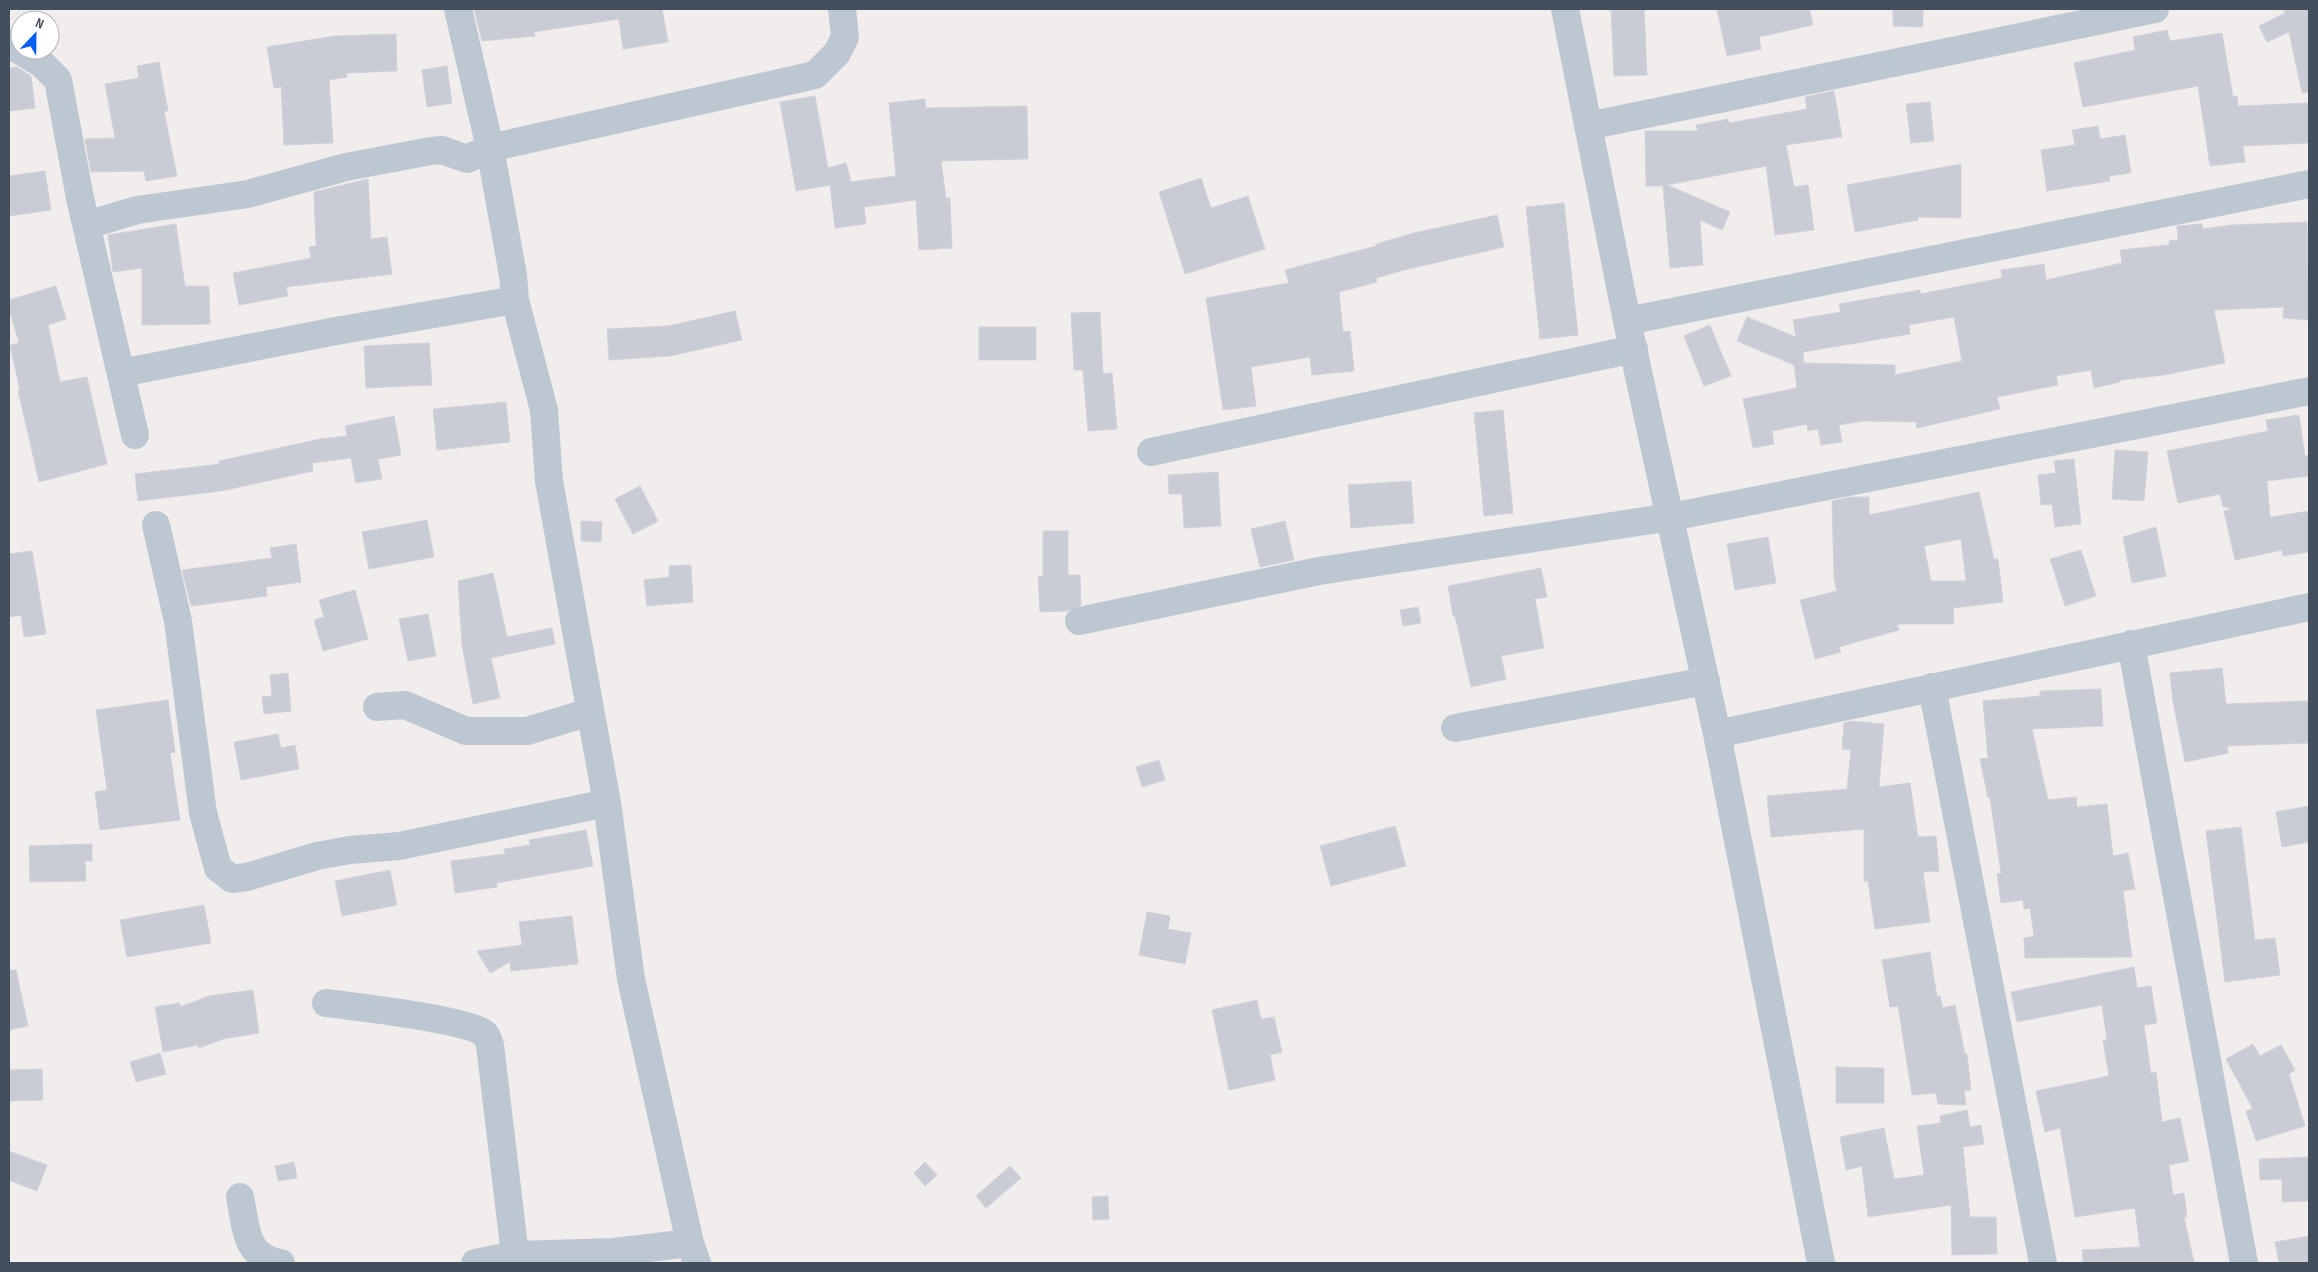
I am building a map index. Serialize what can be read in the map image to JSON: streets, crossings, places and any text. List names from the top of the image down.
{
  "north": "top"
}
